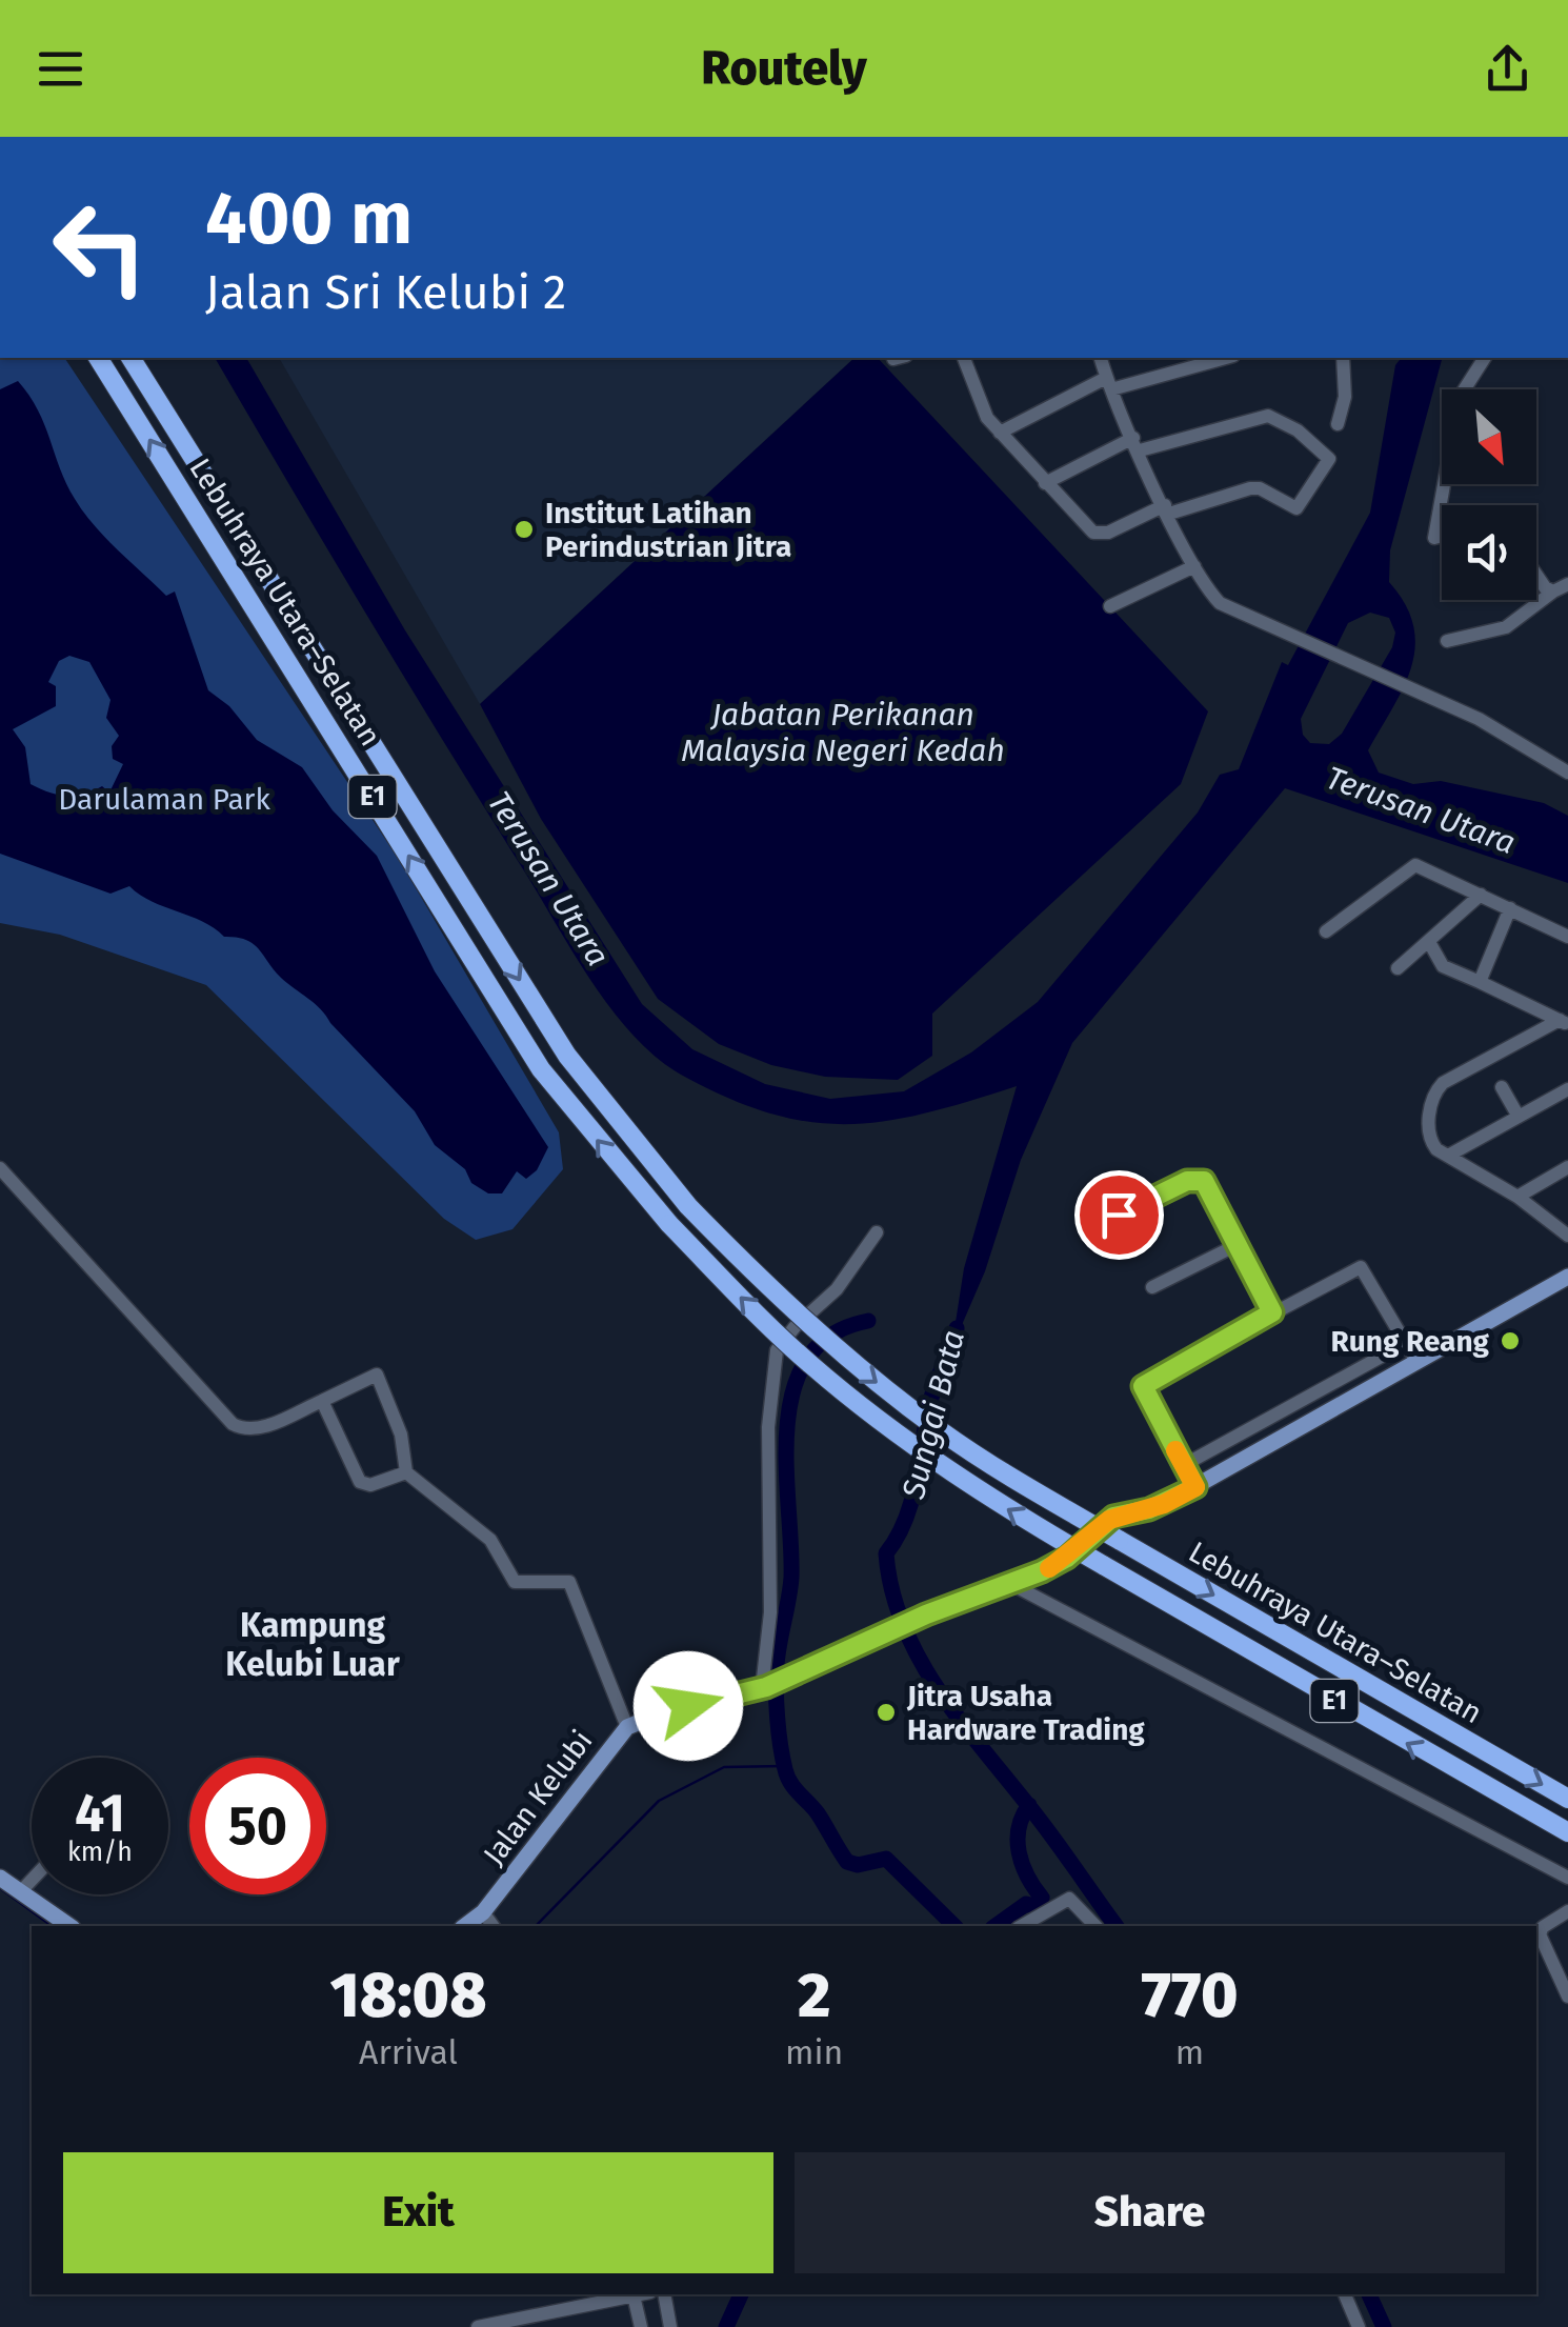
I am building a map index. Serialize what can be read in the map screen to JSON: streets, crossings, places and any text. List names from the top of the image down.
{
  "streets": {
    "highway": ["Lebuhraya Utara–Selatan", "E1"],
    "main road": ["Jalan Kelubi"]
  },
  "districts": ["Kampung Kelubi Luar"],
  "water": ["Jabatan Perikanan Malaysia Negeri Kedah", "Terusan Utara", "Sungai Bata"],
  "parks": ["Darulaman Park"],
  "places": ["Institut Latihan Perindustrian Jitra", "Rung Reang", "Jitra Usaha Hardware Trading"],
  "north": "bottom right",
  "page": {
    "header": "Routely",
    "turn": ["400 m", "Jalan Sri Kelubi 2"],
    "speed": "41 km/h",
    "limit": "50",
    "eta": [
      "18:08",
      "Arrival",
      "2",
      "min",
      "770",
      "m"
    ],
    "buttons": ["Exit", "Share"]
  }
}
